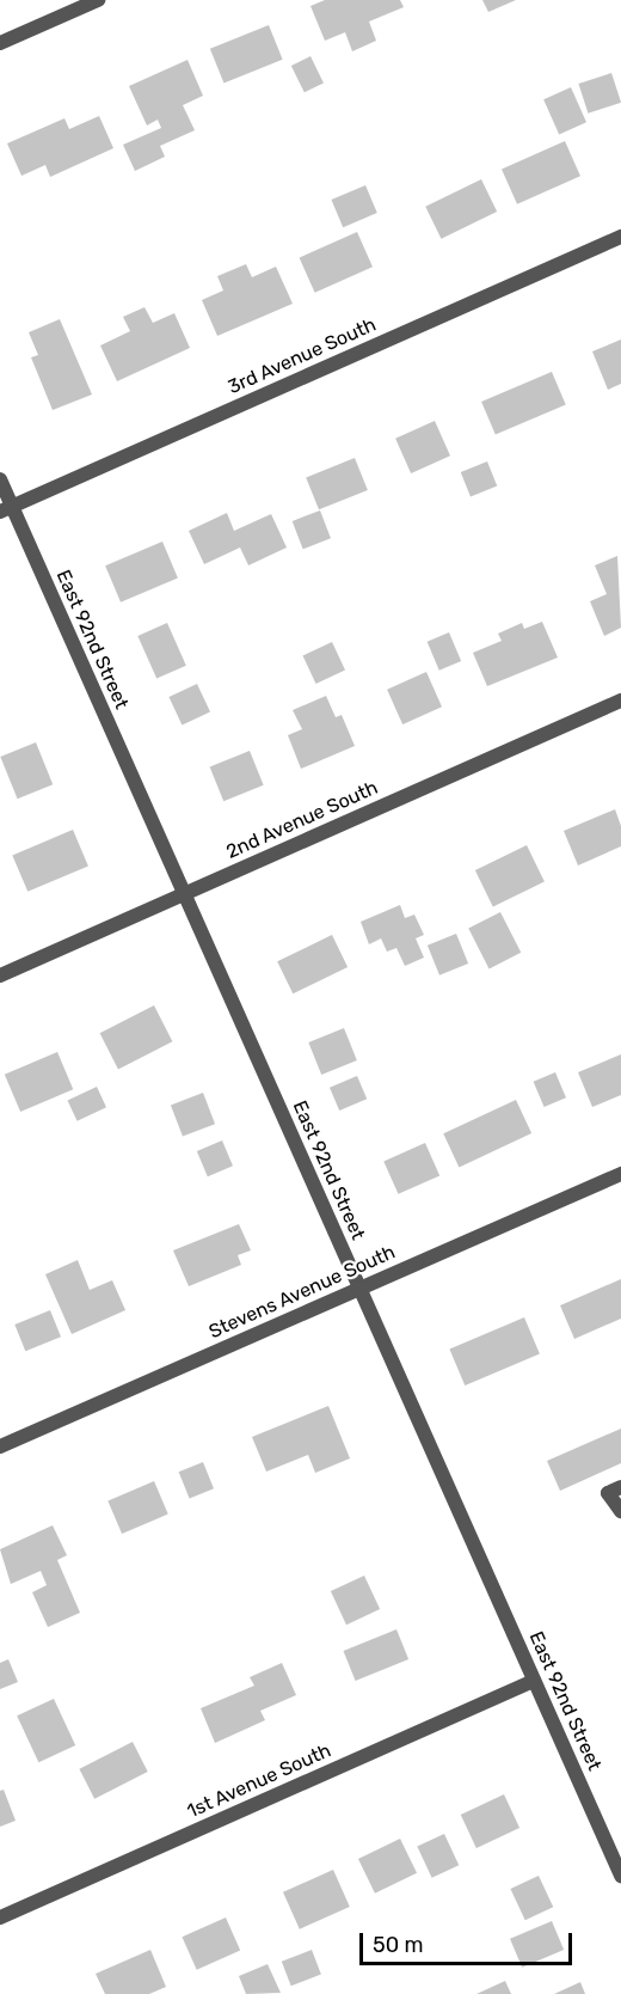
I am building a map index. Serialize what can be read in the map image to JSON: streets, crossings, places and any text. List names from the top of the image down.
{
  "streets": {
    "street": [
      "3rd Avenue South",
      "East 92nd Street",
      "2nd Avenue South",
      "Stevens Avenue South",
      "1st Avenue South"
    ]
  },
  "crossings": [
    ["3rd Avenue South", "East 92nd Street"],
    ["East 92nd Street", "2nd Avenue South"],
    ["East 92nd Street", "Stevens Avenue South"],
    ["East 92nd Street", "1st Avenue South"]
  ],
  "scale_bar": "50 m"
}
